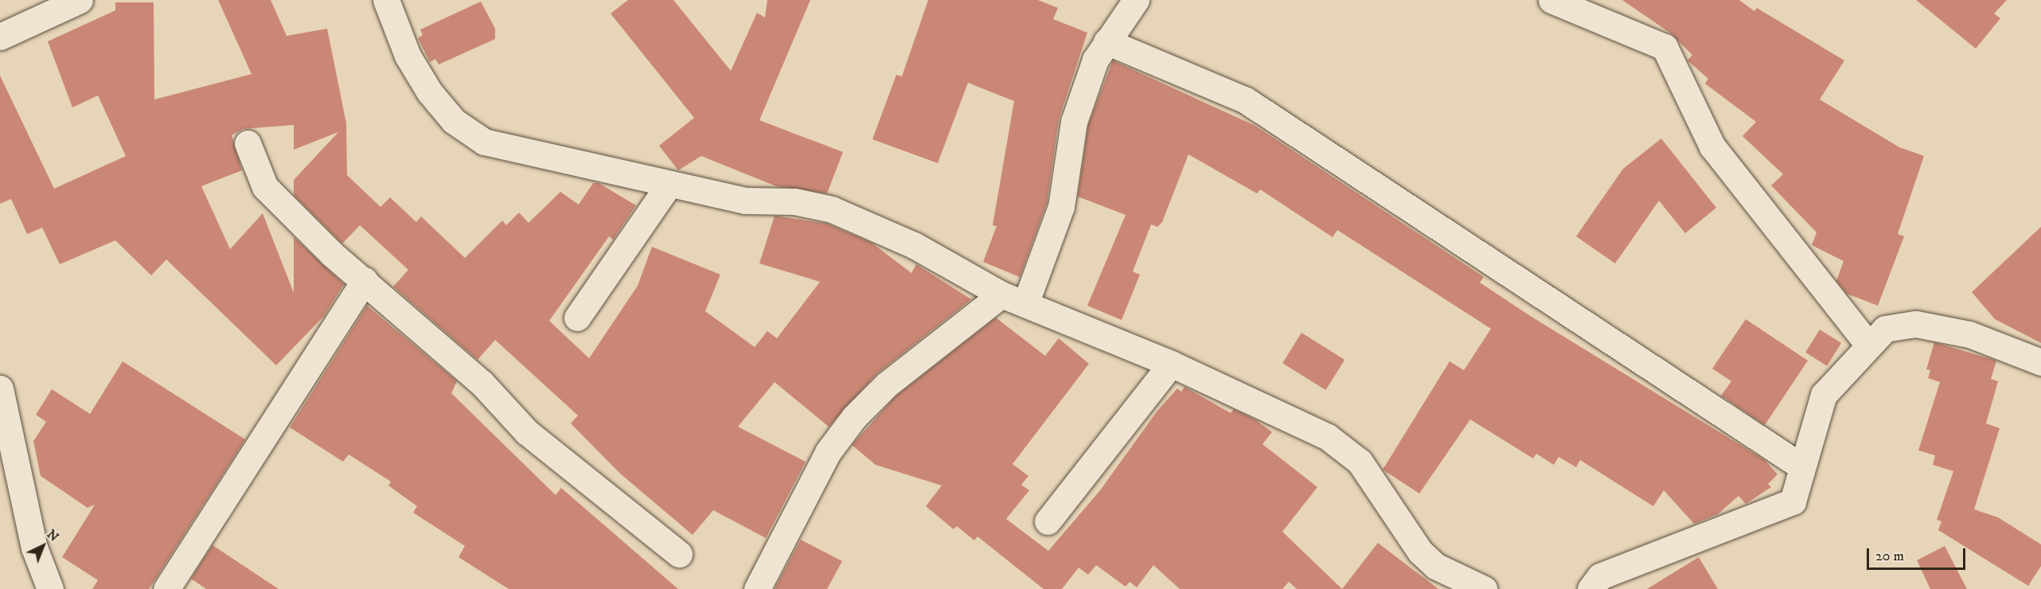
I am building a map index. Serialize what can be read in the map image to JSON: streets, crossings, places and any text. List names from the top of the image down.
{
  "scale_bar": "20 m",
  "north": "top right"
}
